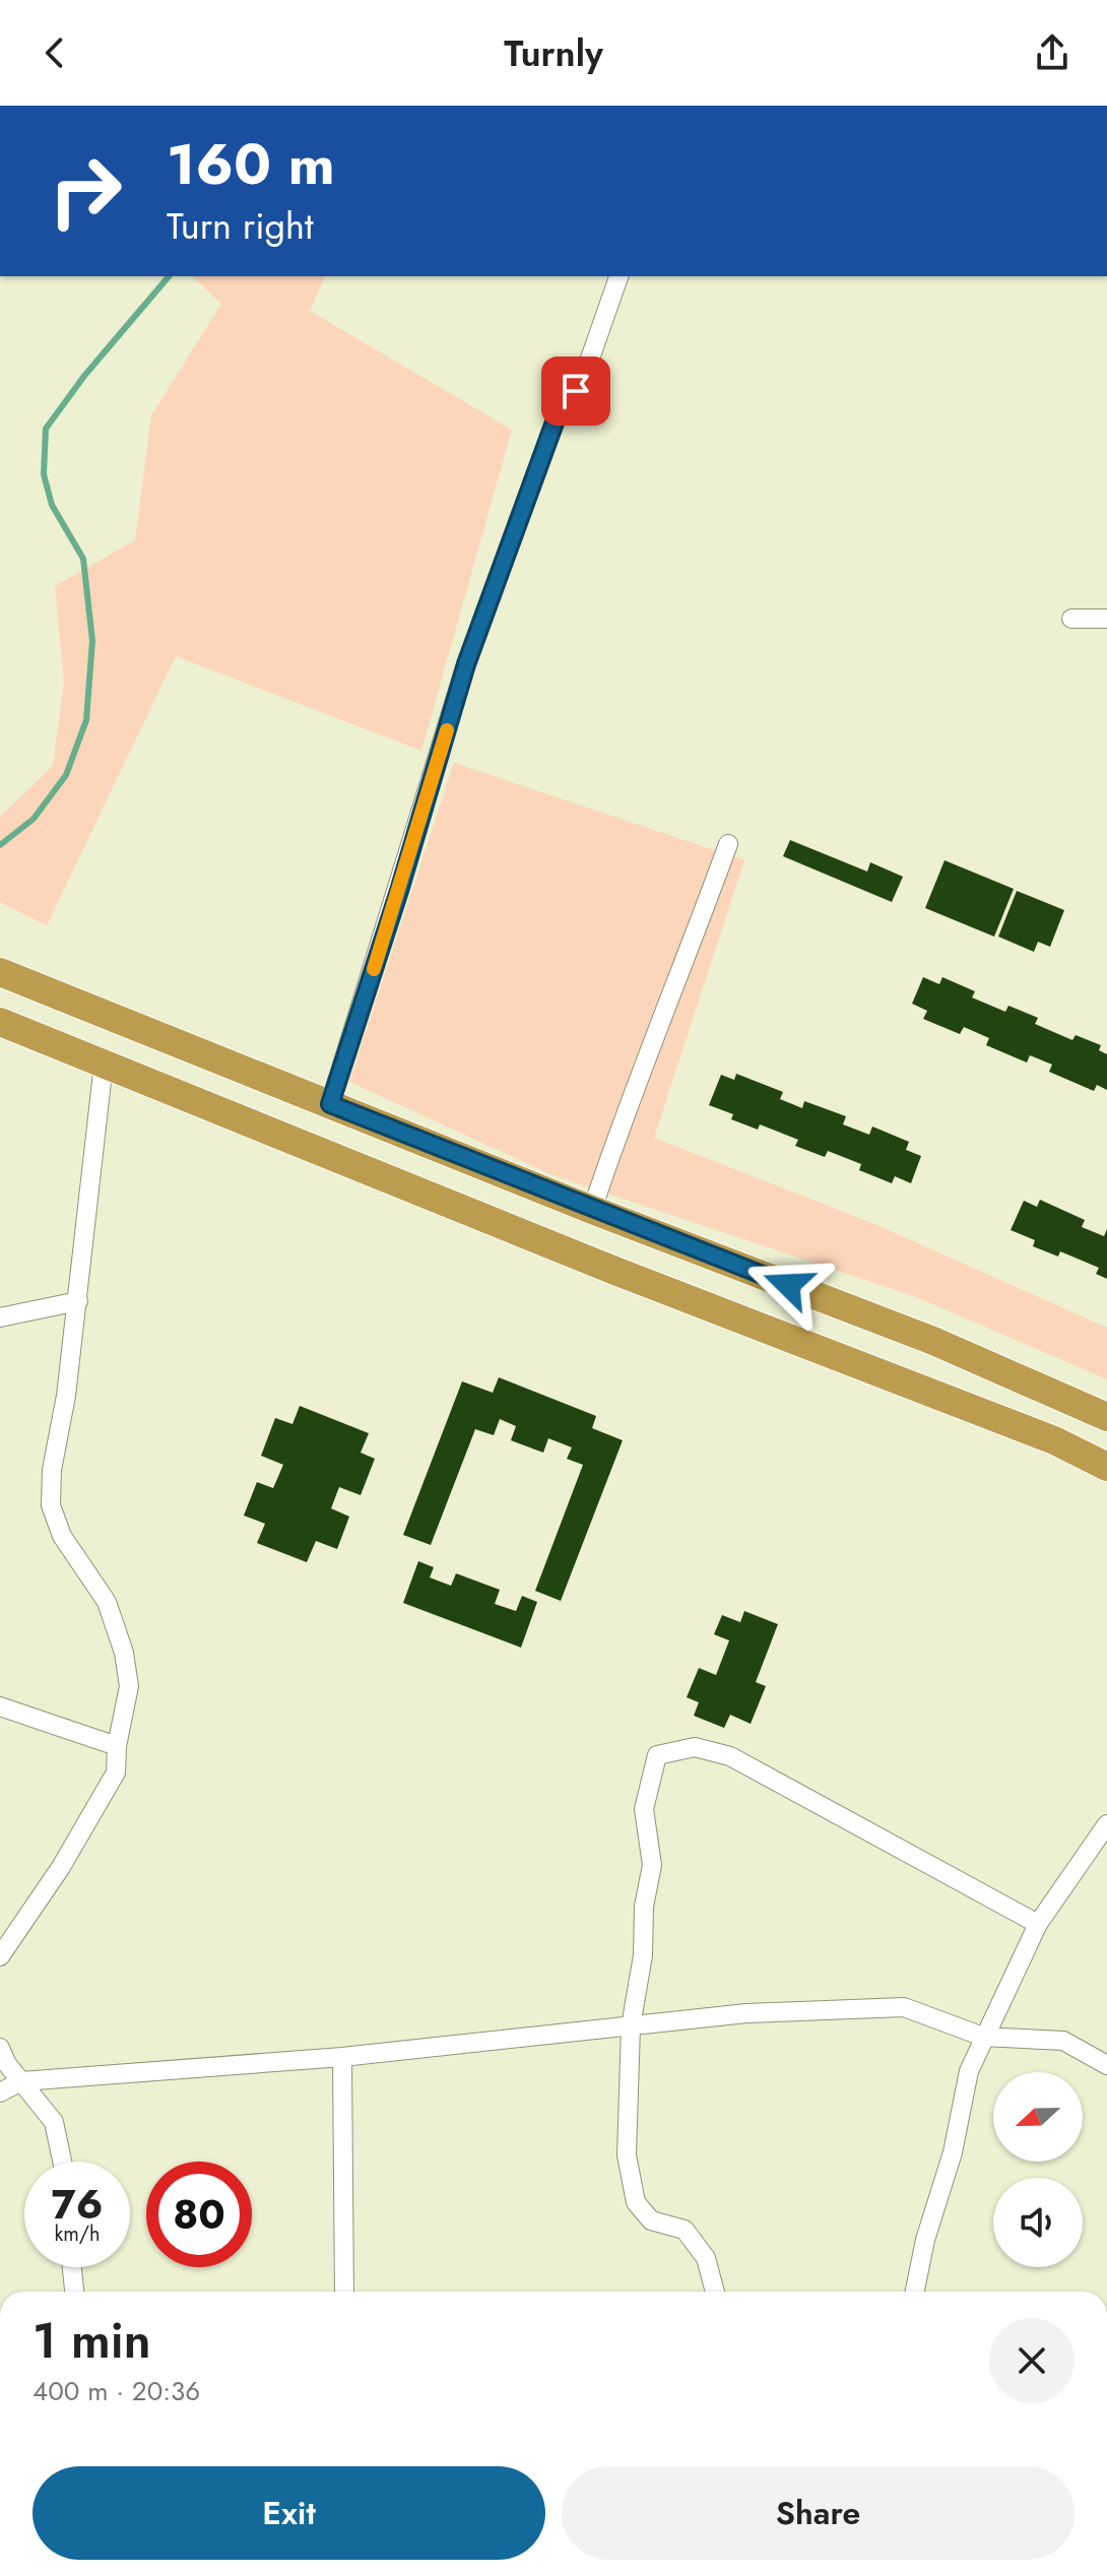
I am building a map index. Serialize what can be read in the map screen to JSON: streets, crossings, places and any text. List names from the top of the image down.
{
  "north": "left",
  "page": {
    "header": "Turnly",
    "turn": ["160 m", "Turn right"],
    "speed": "76 km/h",
    "limit": "80",
    "heading": ["1 min", "400 m · 20:36"],
    "buttons": ["Exit", "Share"]
  }
}
